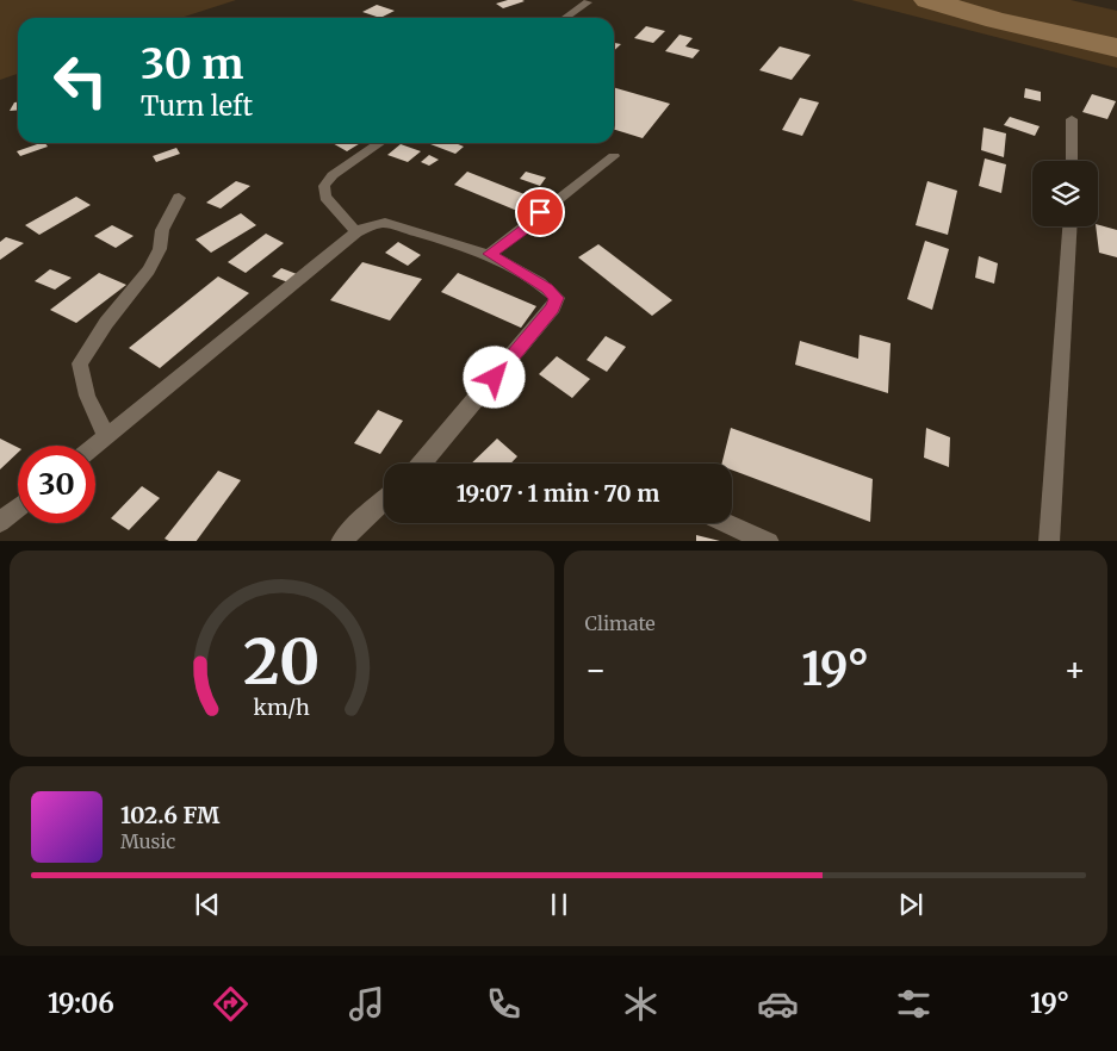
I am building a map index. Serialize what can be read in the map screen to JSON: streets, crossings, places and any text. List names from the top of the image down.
{
  "page": {
    "turn": ["30 m", "Turn left"],
    "limit": "30",
    "trip": "19:07 · 1 min · 70 m",
    "tile": "Climate",
    "heat": ["−", "19°", "+"],
    "song": ["102.6 FM", "Music"],
    "tabs": ["19:06", "19°"],
    "gauge": ["20", "km/h"]
  }
}
